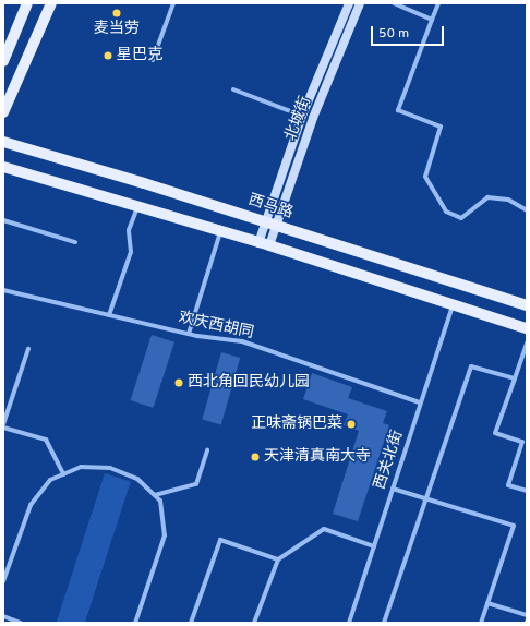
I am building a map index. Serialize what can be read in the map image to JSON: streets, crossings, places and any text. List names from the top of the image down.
{
  "streets": {
    "main road": ["西马路"],
    "street": ["北城街", "欢庆西胡同", "西关北街"]
  },
  "crossings": [
    ["北城街", "西马路"],
    ["欢庆西胡同", "西关北街"]
  ],
  "places": [
    "麦当劳",
    "星巴克",
    "西北角回民幼儿园",
    "正味斋锅巴菜",
    "天津清真南大寺"
  ],
  "scale_bar": "50 m"
}
